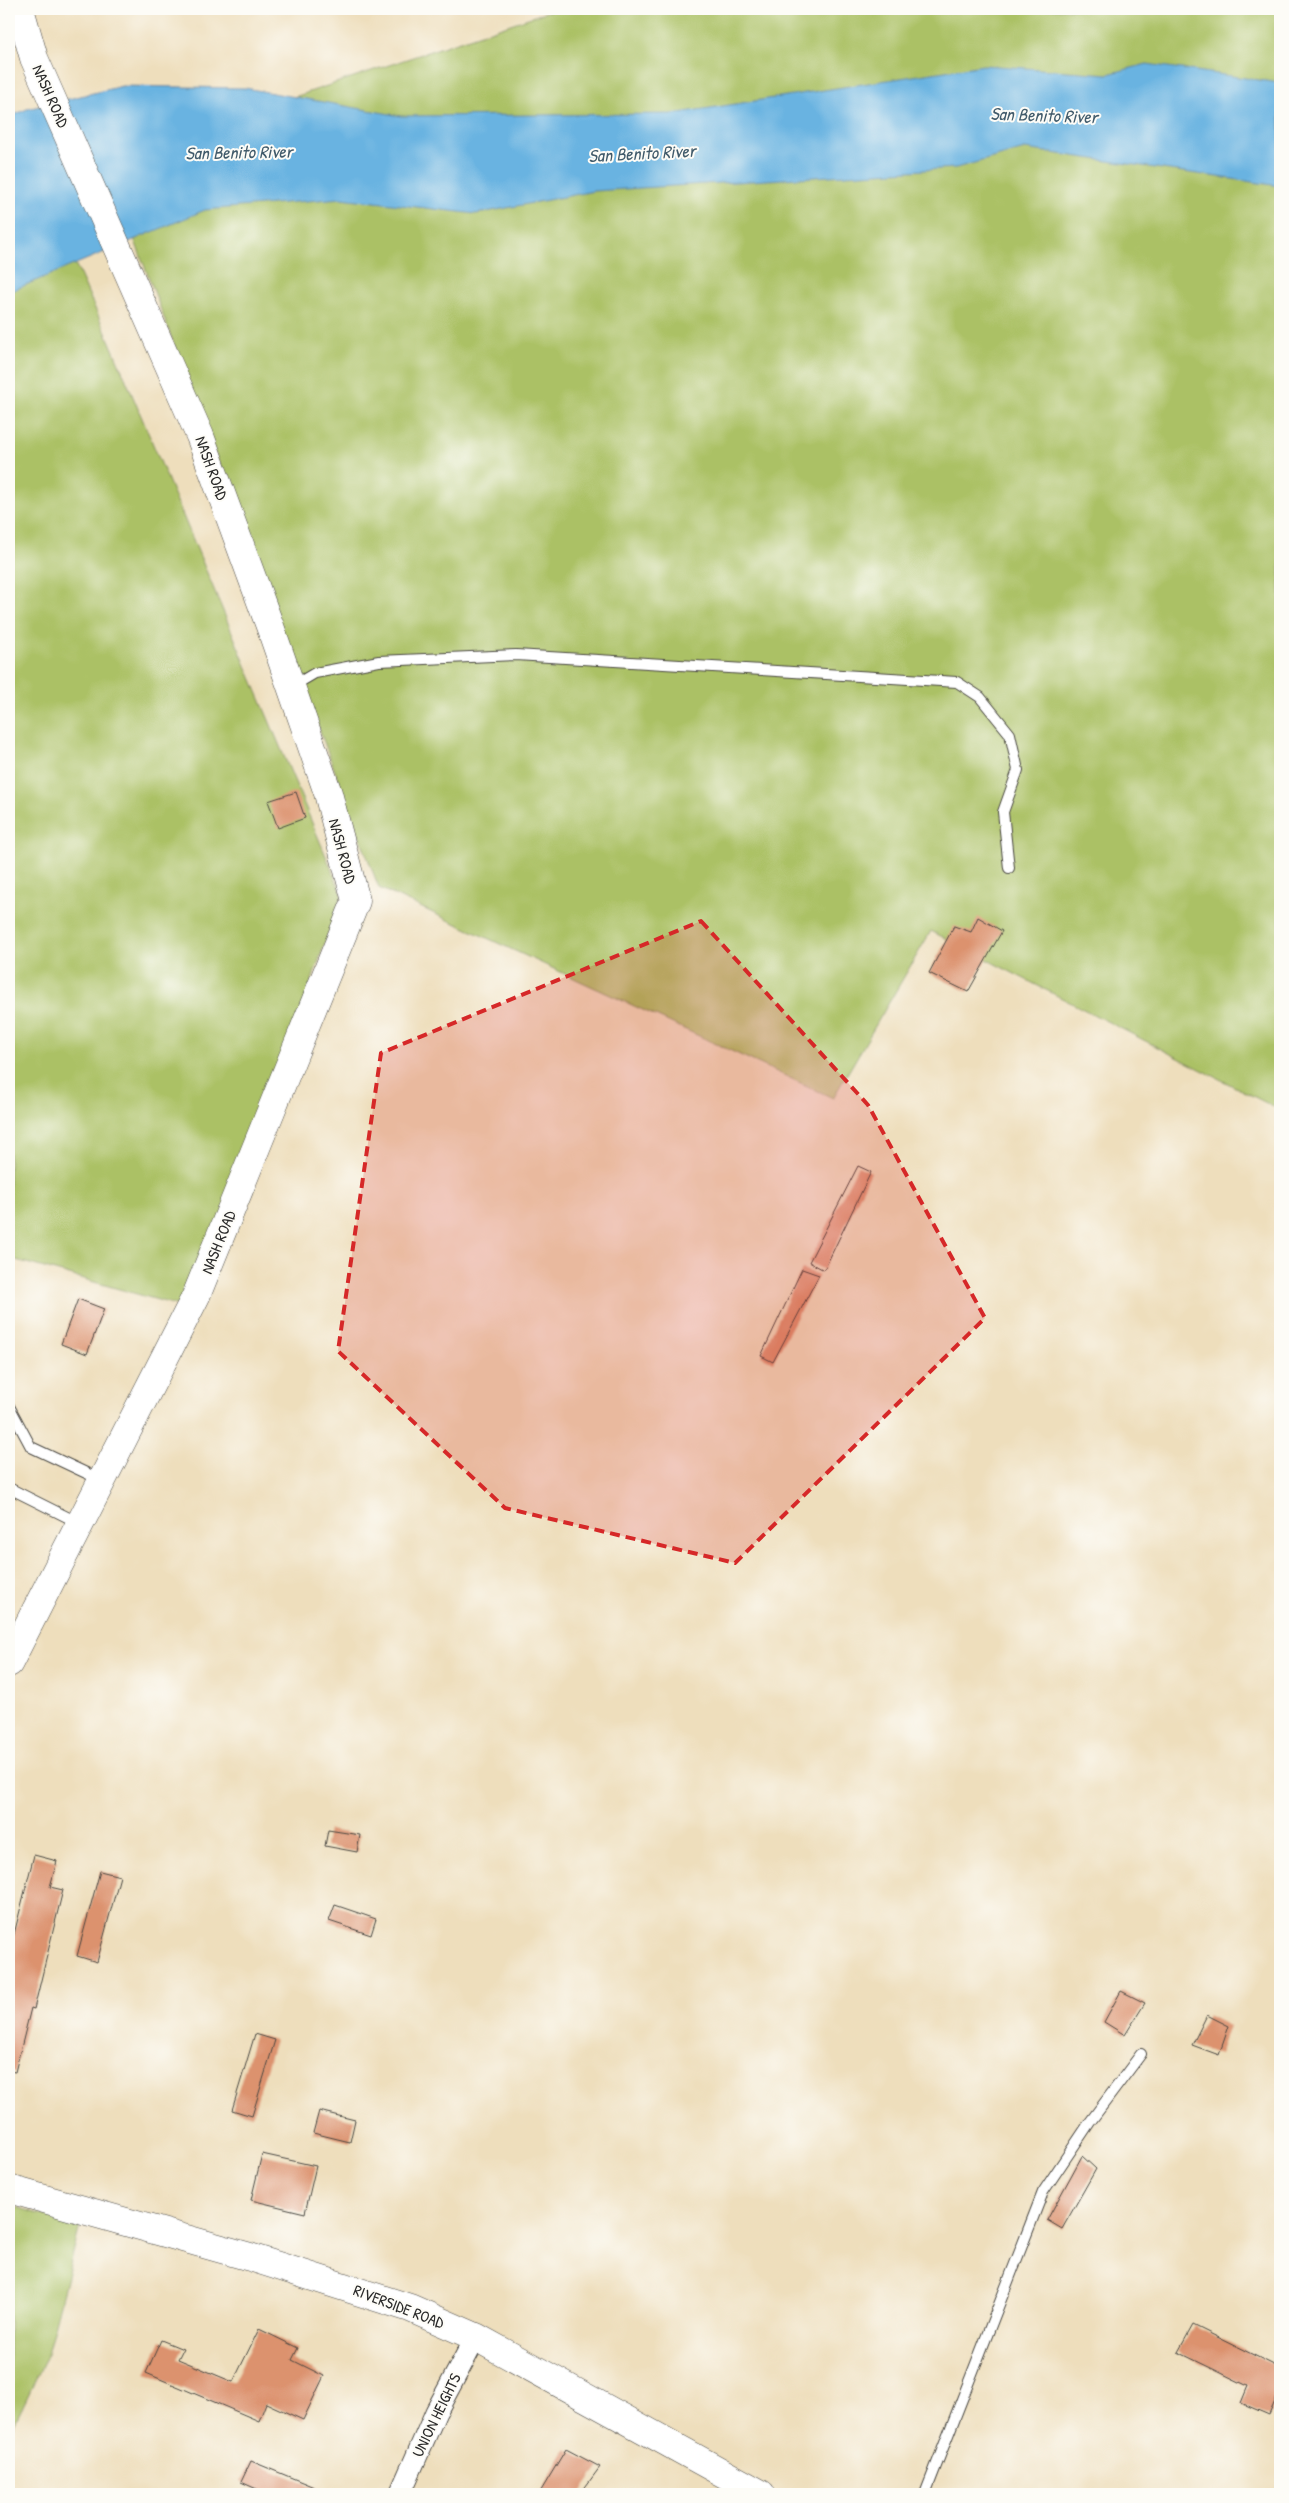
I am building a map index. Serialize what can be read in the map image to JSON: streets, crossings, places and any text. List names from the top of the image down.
{
  "streets": {
    "street": ["NASH ROAD", "RIVERSIDE ROAD", "UNION HEIGHTS"]
  },
  "crossings": [
    ["RIVERSIDE ROAD", "UNION HEIGHTS"]
  ],
  "water": ["San Benito River"]
}
